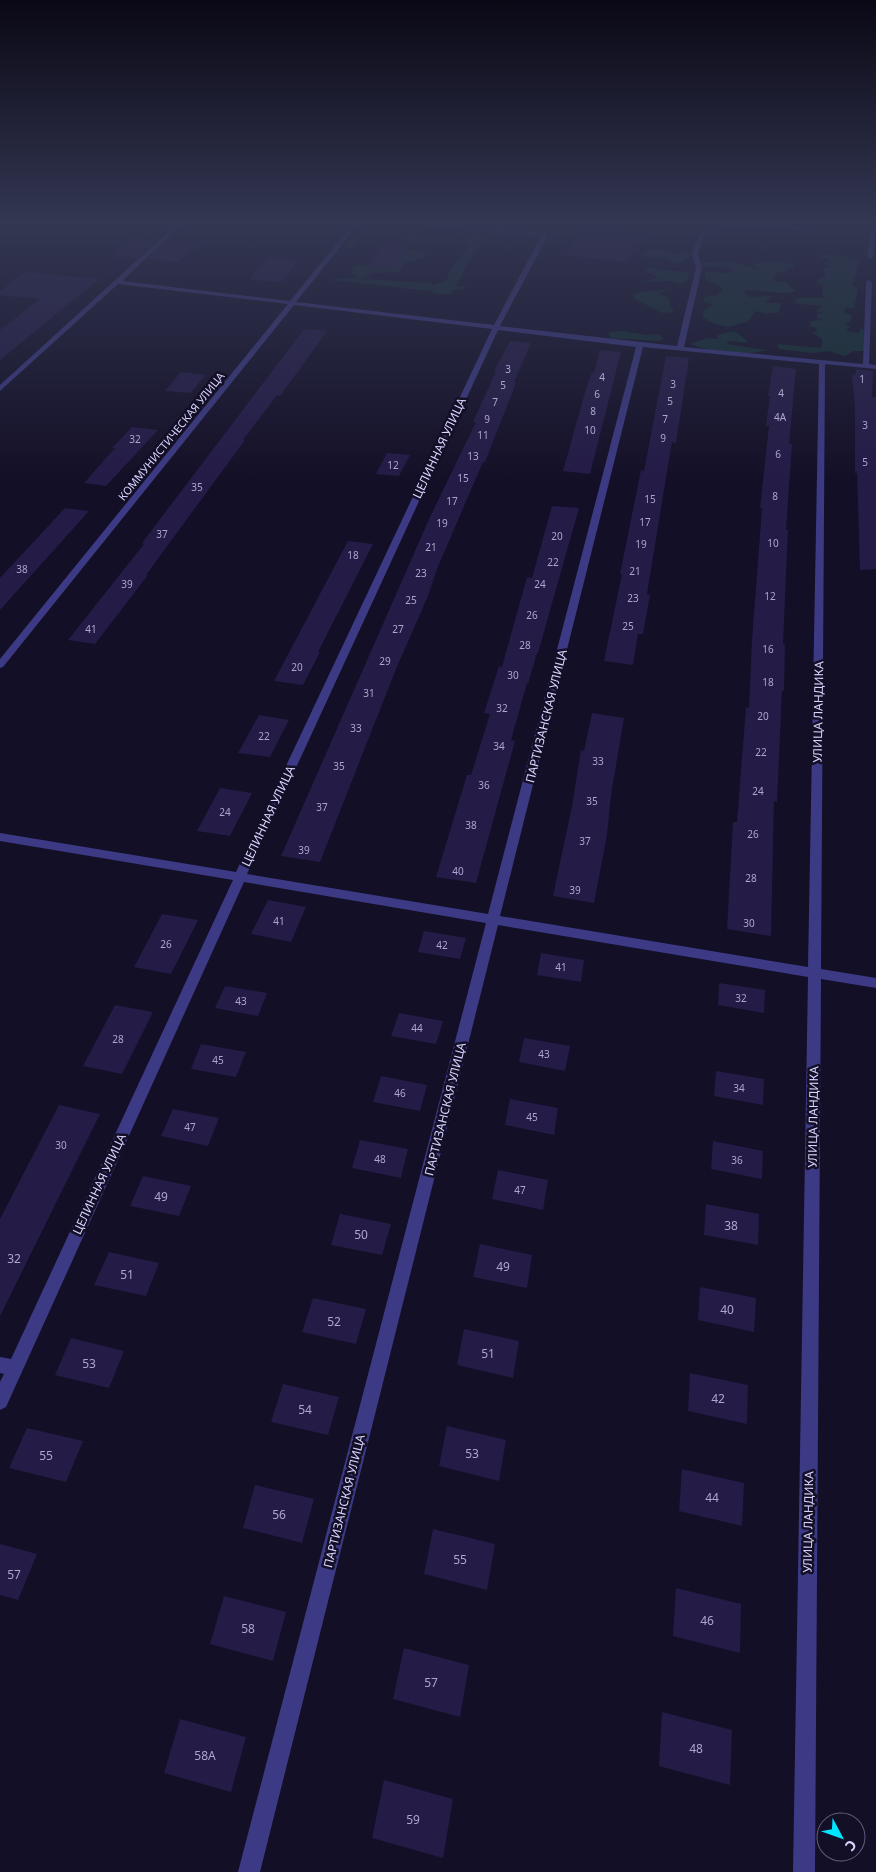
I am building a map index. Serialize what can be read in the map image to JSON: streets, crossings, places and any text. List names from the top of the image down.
{
  "streets": {
    "street": [
      "КОММУНИСТИЧЕСКАЯ УЛИЦА",
      "ЦЕЛИННАЯ УЛИЦА",
      "УЛИЦА ЛАНДИКА",
      "ПАРТИЗАНСКАЯ УЛИЦА"
    ]
  },
  "house_numbers": [
    "3",
    "4",
    "1",
    "3",
    "5",
    "4",
    "6",
    "5",
    "7",
    "8",
    "4А",
    "9",
    "7",
    "3",
    "10",
    "11",
    "9",
    "32",
    "6",
    "13",
    "5",
    "12",
    "15",
    "35",
    "8",
    "15",
    "17",
    "17",
    "19",
    "37",
    "20",
    "10",
    "19",
    "21",
    "18",
    "22",
    "38",
    "21",
    "23",
    "39",
    "24",
    "12",
    "23",
    "25",
    "26",
    "25",
    "41",
    "27",
    "28",
    "16",
    "29",
    "20",
    "30",
    "18",
    "31",
    "32",
    "20",
    "33",
    "22",
    "34",
    "22",
    "33",
    "35",
    "36",
    "24",
    "35",
    "37",
    "24",
    "38",
    "26",
    "37",
    "39",
    "40",
    "28",
    "39",
    "41",
    "30",
    "26",
    "42",
    "41",
    "32",
    "43",
    "44",
    "28",
    "43",
    "45",
    "34",
    "46",
    "45",
    "47",
    "30",
    "48",
    "36",
    "47",
    "49",
    "38",
    "50",
    "32",
    "49",
    "51",
    "40",
    "52",
    "51",
    "53",
    "42",
    "54",
    "53",
    "55",
    "44",
    "56",
    "55",
    "57",
    "46",
    "58",
    "57",
    "48",
    "58А",
    "59"
  ],
  "north": "bottom right"
}
